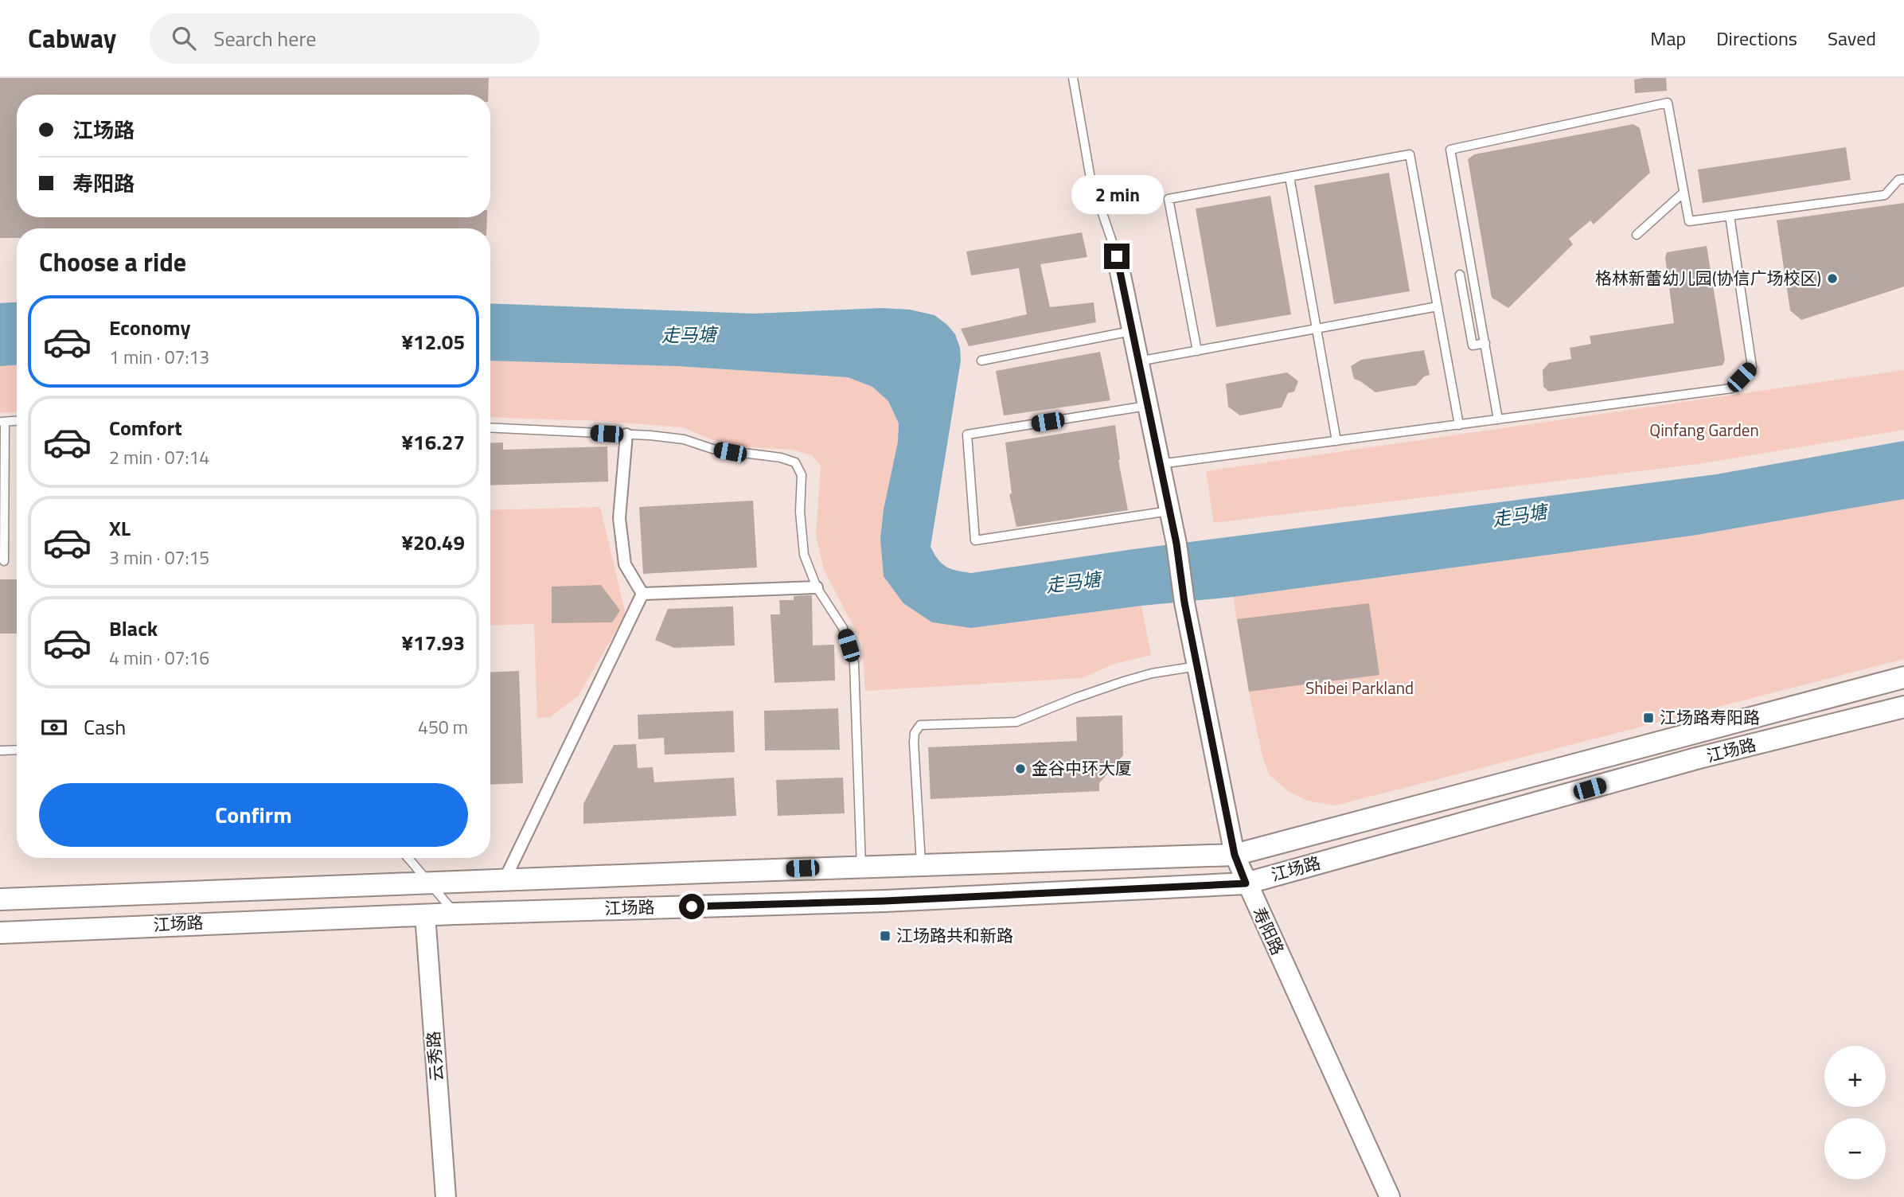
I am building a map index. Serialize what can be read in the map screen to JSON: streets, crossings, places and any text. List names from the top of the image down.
{
  "streets": {
    "main road": ["江场路"],
    "street": ["寿阳路", "云秀路"]
  },
  "crossings": [
    ["江场路", "寿阳路"],
    ["江场路", "云秀路"]
  ],
  "water": ["走马塘"],
  "parks": ["Qinfang Garden", "Shibei Parkland"],
  "places": {
    "other": ["格林新蕾幼儿园(协信广场校区)", "金谷中环大厦"],
    "transit": ["江场路寿阳路", "江场路共和新路"]
  },
  "page": {
    "header": "Cabway",
    "search": "Search here",
    "nav": ["Map", "Directions", "Saved"],
    "banner": ["江场路", "寿阳路"],
    "bubble": "2 min",
    "heading": "Choose a ride",
    "list": [
      {
        "name": "Economy",
        "note": "1 min · 07:13",
        "value": "¥12.05"
      },
      {
        "name": "Comfort",
        "note": "2 min · 07:14",
        "value": "¥16.27"
      },
      {
        "name": "XL",
        "note": "3 min · 07:15",
        "value": "¥20.49"
      },
      {
        "name": "Black",
        "note": "4 min · 07:16",
        "value": "¥17.93"
      }
    ],
    "pay": ["Cash", "450 m"],
    "buttons": "Confirm",
    "map_buttons": ["+", "−"]
  }
}
